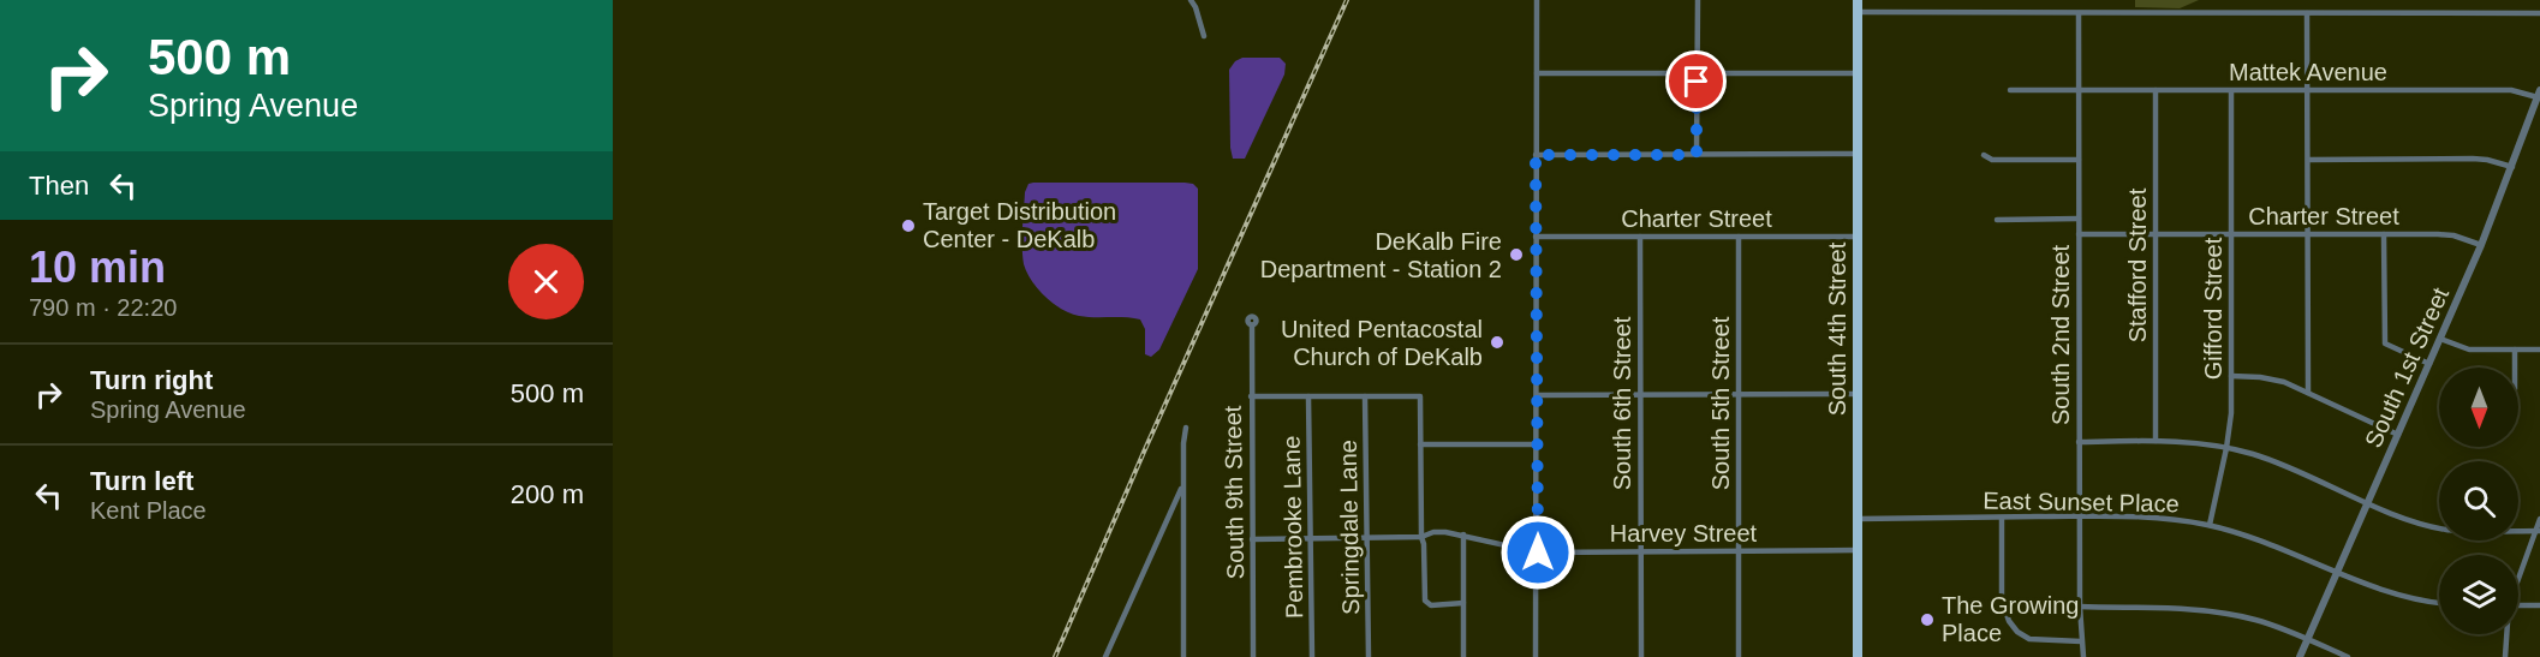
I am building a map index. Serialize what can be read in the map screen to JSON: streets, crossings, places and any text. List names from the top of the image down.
{
  "streets": {
    "main road": ["South 4th Street"],
    "street": [
      "Mattek Avenue",
      "Charter Street",
      "Stafford Street",
      "Gifford Street",
      "South 2nd Street",
      "South 1st Street",
      "South 6th Street",
      "South 5th Street",
      "South 9th Street",
      "East Sunset Place",
      "Pembrooke Lane",
      "Springdale Lane",
      "Harvey Street"
    ]
  },
  "crossings": [
    ["Mattek Avenue", "Stafford Street"],
    ["Mattek Avenue", "Gifford Street"],
    ["Mattek Avenue", "South 2nd Street"],
    ["Mattek Avenue", "South 1st Street"],
    ["Charter Street", "Stafford Street"],
    ["Charter Street", "Gifford Street"],
    ["Charter Street", "South 4th Street"],
    ["Charter Street", "South 2nd Street"],
    ["Charter Street", "South 1st Street"],
    ["Charter Street", "South 6th Street"],
    ["Charter Street", "South 5th Street"],
    ["Gifford Street", "East Sunset Place"],
    ["South 4th Street", "East Sunset Place"],
    ["South 4th Street", "Harvey Street"],
    ["South 2nd Street", "East Sunset Place"],
    ["South 1st Street", "East Sunset Place"],
    ["South 6th Street", "Harvey Street"],
    ["South 5th Street", "Harvey Street"],
    ["South 9th Street", "Harvey Street"],
    ["Pembrooke Lane", "Harvey Street"],
    ["Springdale Lane", "Harvey Street"]
  ],
  "places": [
    "Target Distribution Center - DeKalb",
    "DeKalb Fire Department - Station 2",
    "United Pentacostal Church of DeKalb",
    "The Growing Place"
  ],
  "north": "bottom",
  "page": {
    "turn": ["500 m", "Spring Avenue"],
    "then": "Then",
    "heading": ["10 min", "790 m · 22:20"],
    "list": [
      {
        "name": "Turn right",
        "note": "Spring Avenue",
        "value": "500 m"
      },
      {
        "name": "Turn left",
        "note": "Kent Place",
        "value": "200 m"
      }
    ]
  }
}
